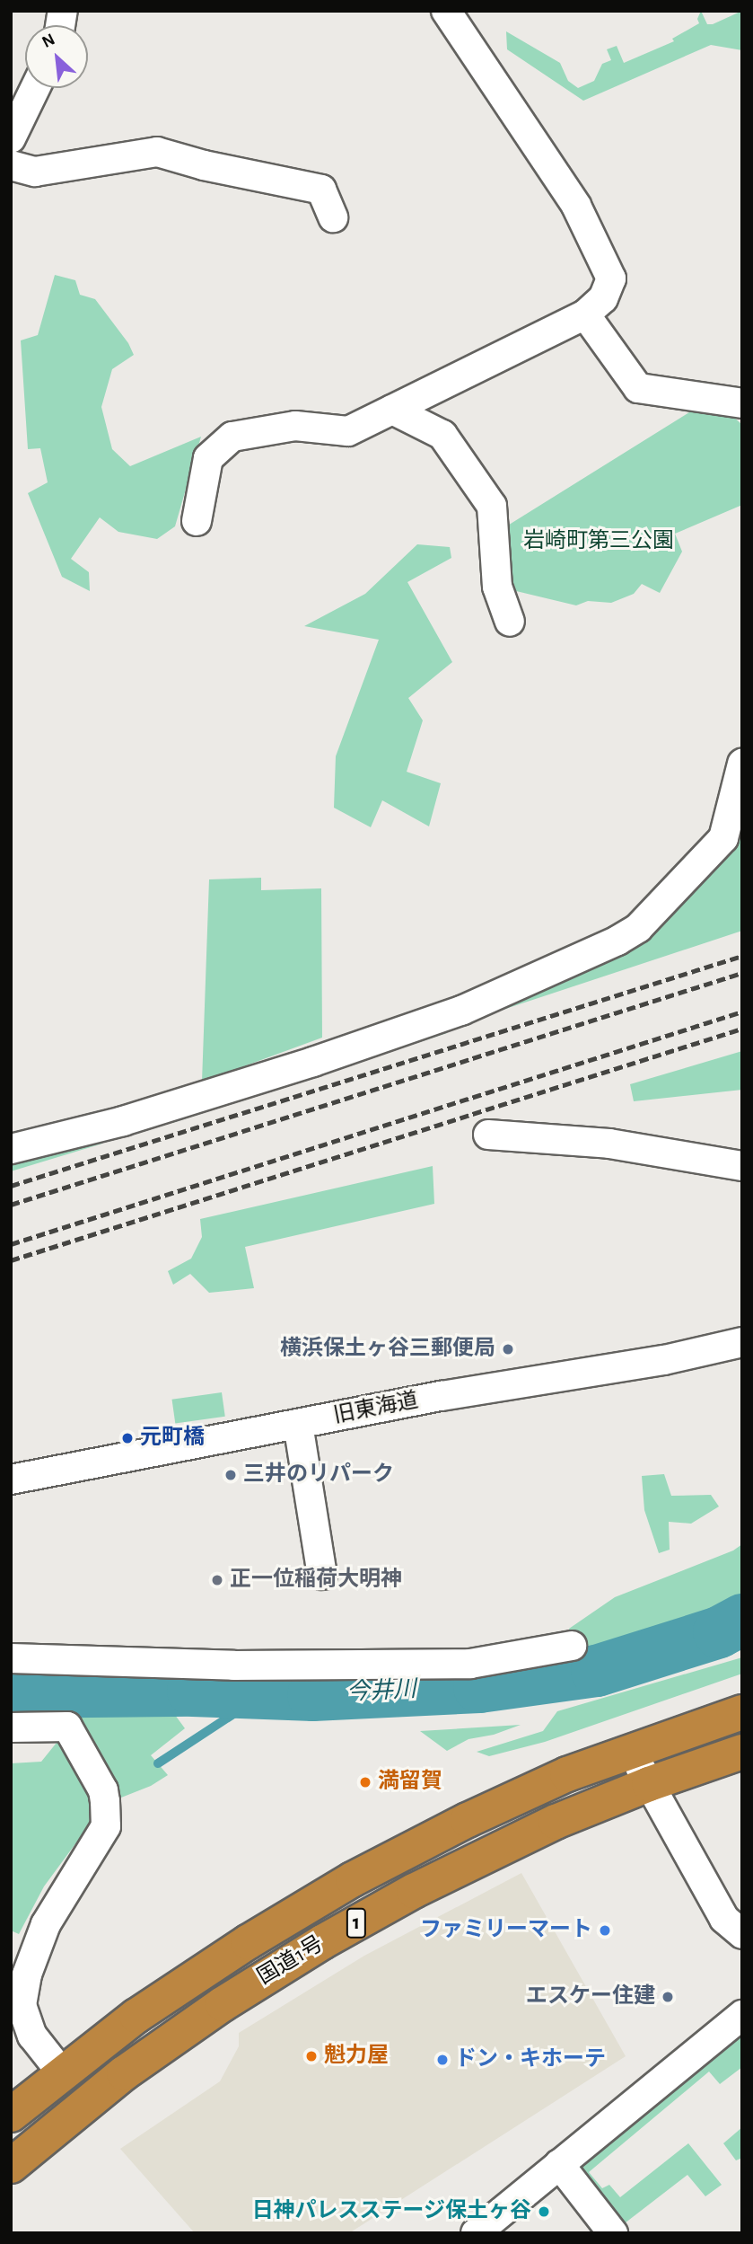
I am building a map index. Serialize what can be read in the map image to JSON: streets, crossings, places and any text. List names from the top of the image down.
{
  "streets": {
    "highway": ["1", "国道1号"],
    "street": ["旧東海道"]
  },
  "water": ["今井川"],
  "parks": ["岩崎町第三公園"],
  "places": [
    "横浜保土ヶ谷三郵便局",
    "元町橋",
    "三井のリパーク",
    "正一位稲荷大明神",
    "満留賀",
    "ファミリーマート",
    "エスケー住建",
    "魁力屋",
    "ドン・キホーテ",
    "日神パレスステージ保土ヶ谷"
  ],
  "north": "top left"
}
